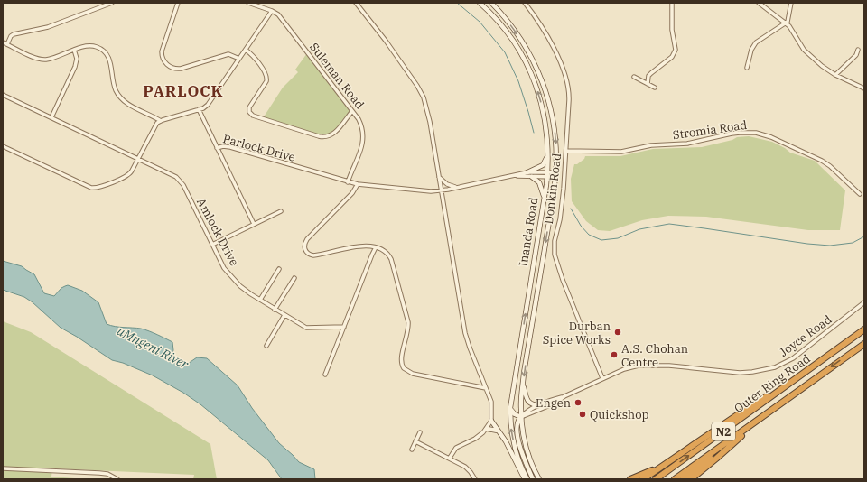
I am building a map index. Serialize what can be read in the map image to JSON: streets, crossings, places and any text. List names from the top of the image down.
{
  "streets": {
    "highway": ["Outer Ring Road", "N2"],
    "main road": ["Inanda Road"],
    "street": [
      "Suleman Road",
      "Stromia Road",
      "Parlock Drive",
      "Donkin Road",
      "Amlock Drive",
      "Joyce Road"
    ]
  },
  "crossings": [
    ["Suleman Road", "Parlock Drive"],
    ["Stromia Road", "Donkin Road"],
    ["Parlock Drive", "Inanda Road"],
    ["Donkin Road", "Joyce Road"],
    ["Inanda Road", "Joyce Road"]
  ],
  "districts": ["PARLOCK"],
  "water": ["uMngeni River"],
  "places": [
    "Durban Spice Works",
    "A.S. Chohan Centre",
    "Engen",
    "Quickshop"
  ]
}
